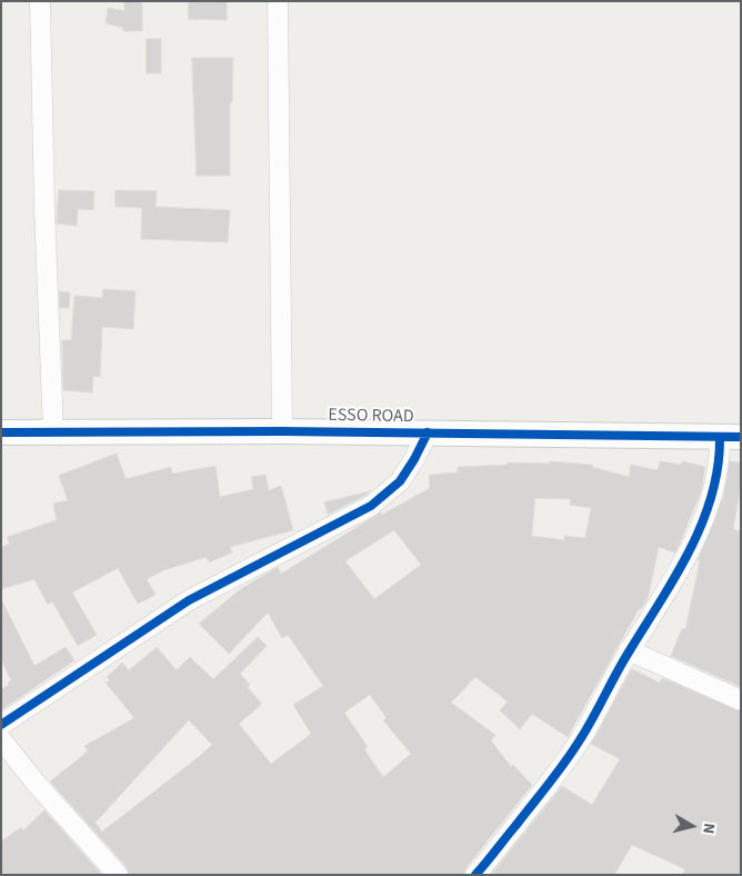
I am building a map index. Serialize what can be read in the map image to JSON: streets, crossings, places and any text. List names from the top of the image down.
{
  "streets": {
    "street": ["ESSO ROAD"]
  },
  "north": "right"
}
